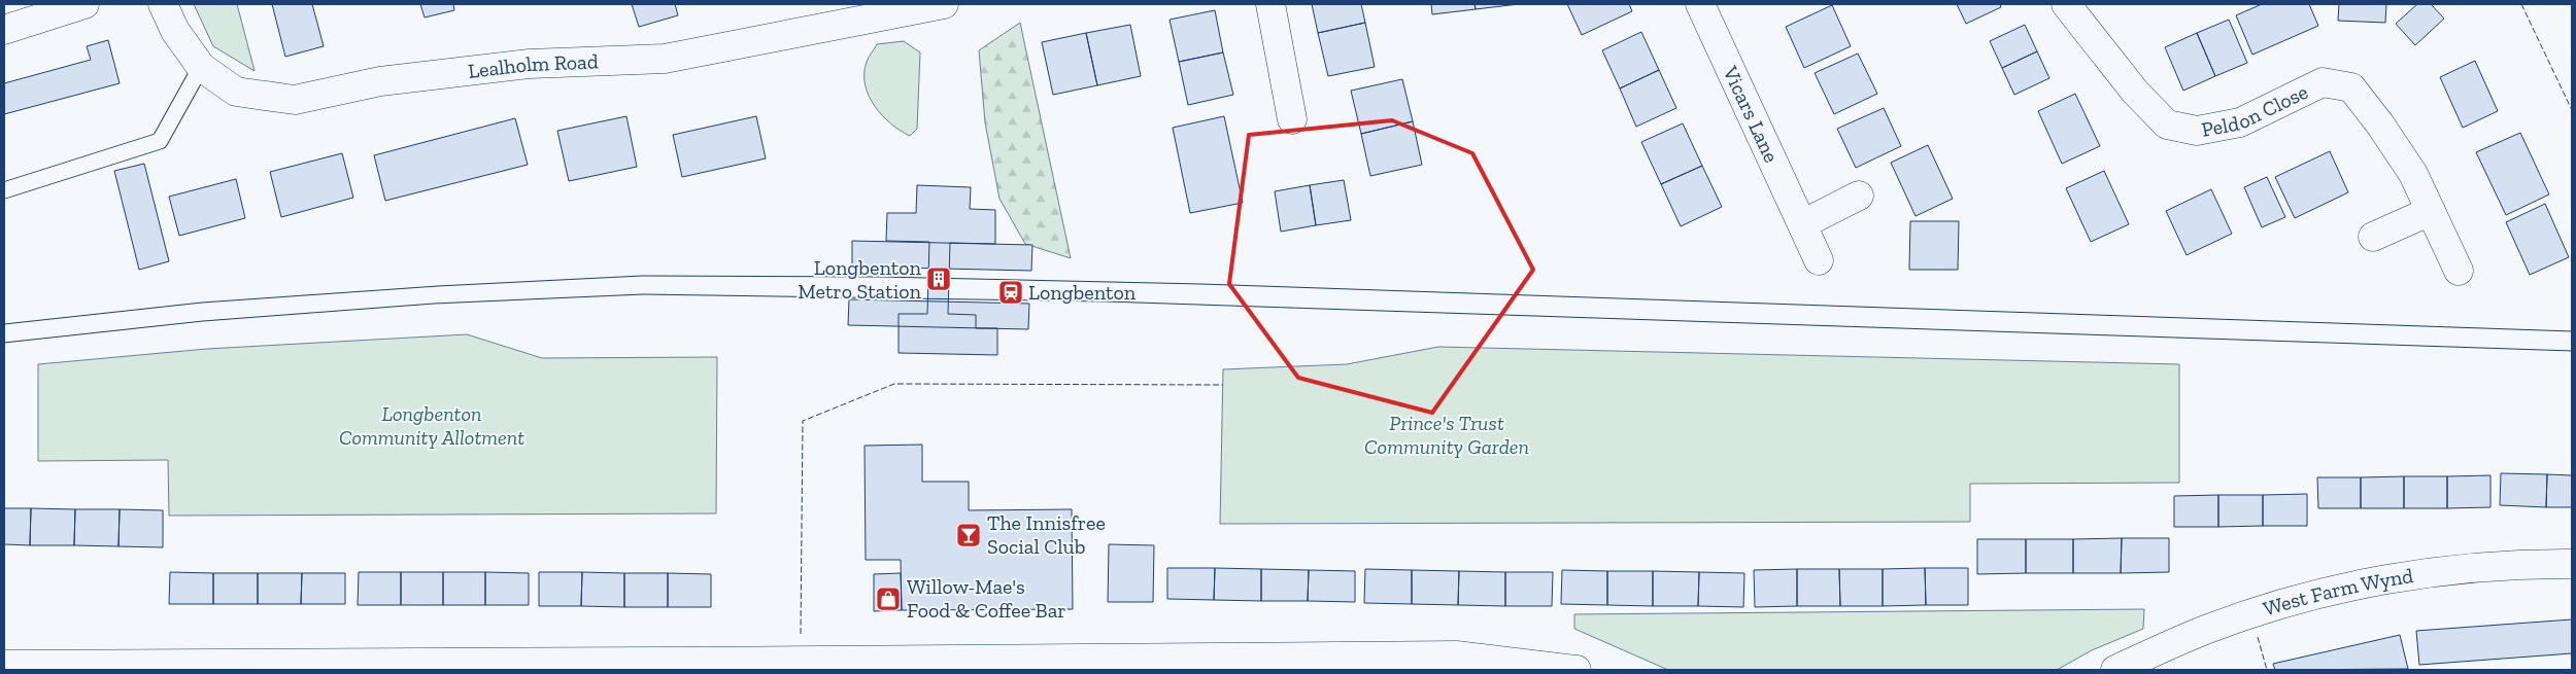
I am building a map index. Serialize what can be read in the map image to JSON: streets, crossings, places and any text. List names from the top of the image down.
{
  "streets": {
    "street": [
      "Lealholm Road",
      "Peldon Close",
      "Vicars Lane",
      "West Farm Wynd"
    ]
  },
  "parks": ["Longbenton Community Allotment", "Prince's Trust Community Garden"],
  "places": {
    "building": ["Longbenton Metro Station"],
    "station": ["Longbenton"],
    "bar": ["The Innisfree Social Club"],
    "shop": ["Willow-Mae's Food & Coffee Bar"]
  }
}
